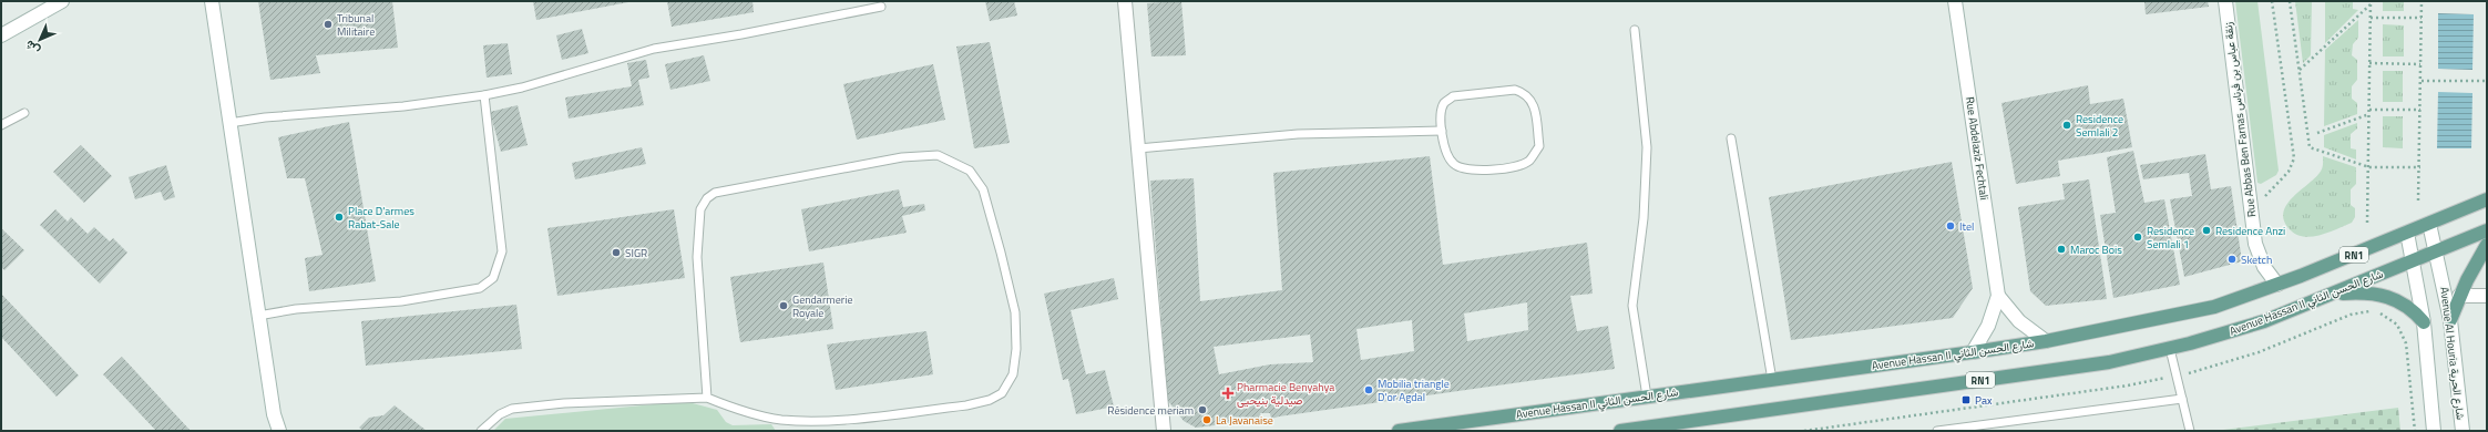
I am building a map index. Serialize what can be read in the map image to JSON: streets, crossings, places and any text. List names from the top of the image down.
{
  "streets": {
    "main road": ["RN1", "Avenue Hassan II شارع الحسن الثاني"],
    "street": ["Rue Abbas Ben Farnas زنقة عباس بن فرناس", "Rue Abdelaziz Fechtali", "Avenue Al Houria شارع الحرية"]
  },
  "crossings": [
    ["Rue Abbas Ben Farnas زنقة عباس بن فرناس", "Avenue Hassan II شارع الحسن الثاني"],
    ["Avenue Hassan II شارع الحسن الثاني", "Avenue Al Houria شارع الحرية"]
  ],
  "places": {
    "other": [
      "Tribunal Militaire",
      "Residence Semlali 2",
      "Place D'armes Rabat-Sale",
      "Itel",
      "Residence Anzi",
      "Residence Semlali 1",
      "Maroc Bois",
      "SIGR",
      "Sketch",
      "Gendarmerie Royale",
      "Mobilia triangle D'or Agdal",
      "Résidence meriam",
      "La Javanaise"
    ],
    "health": ["Pharmacie Benyahya صيدلية بنيحيى"],
    "transit": ["Pax"]
  },
  "north": "bottom left"
}
